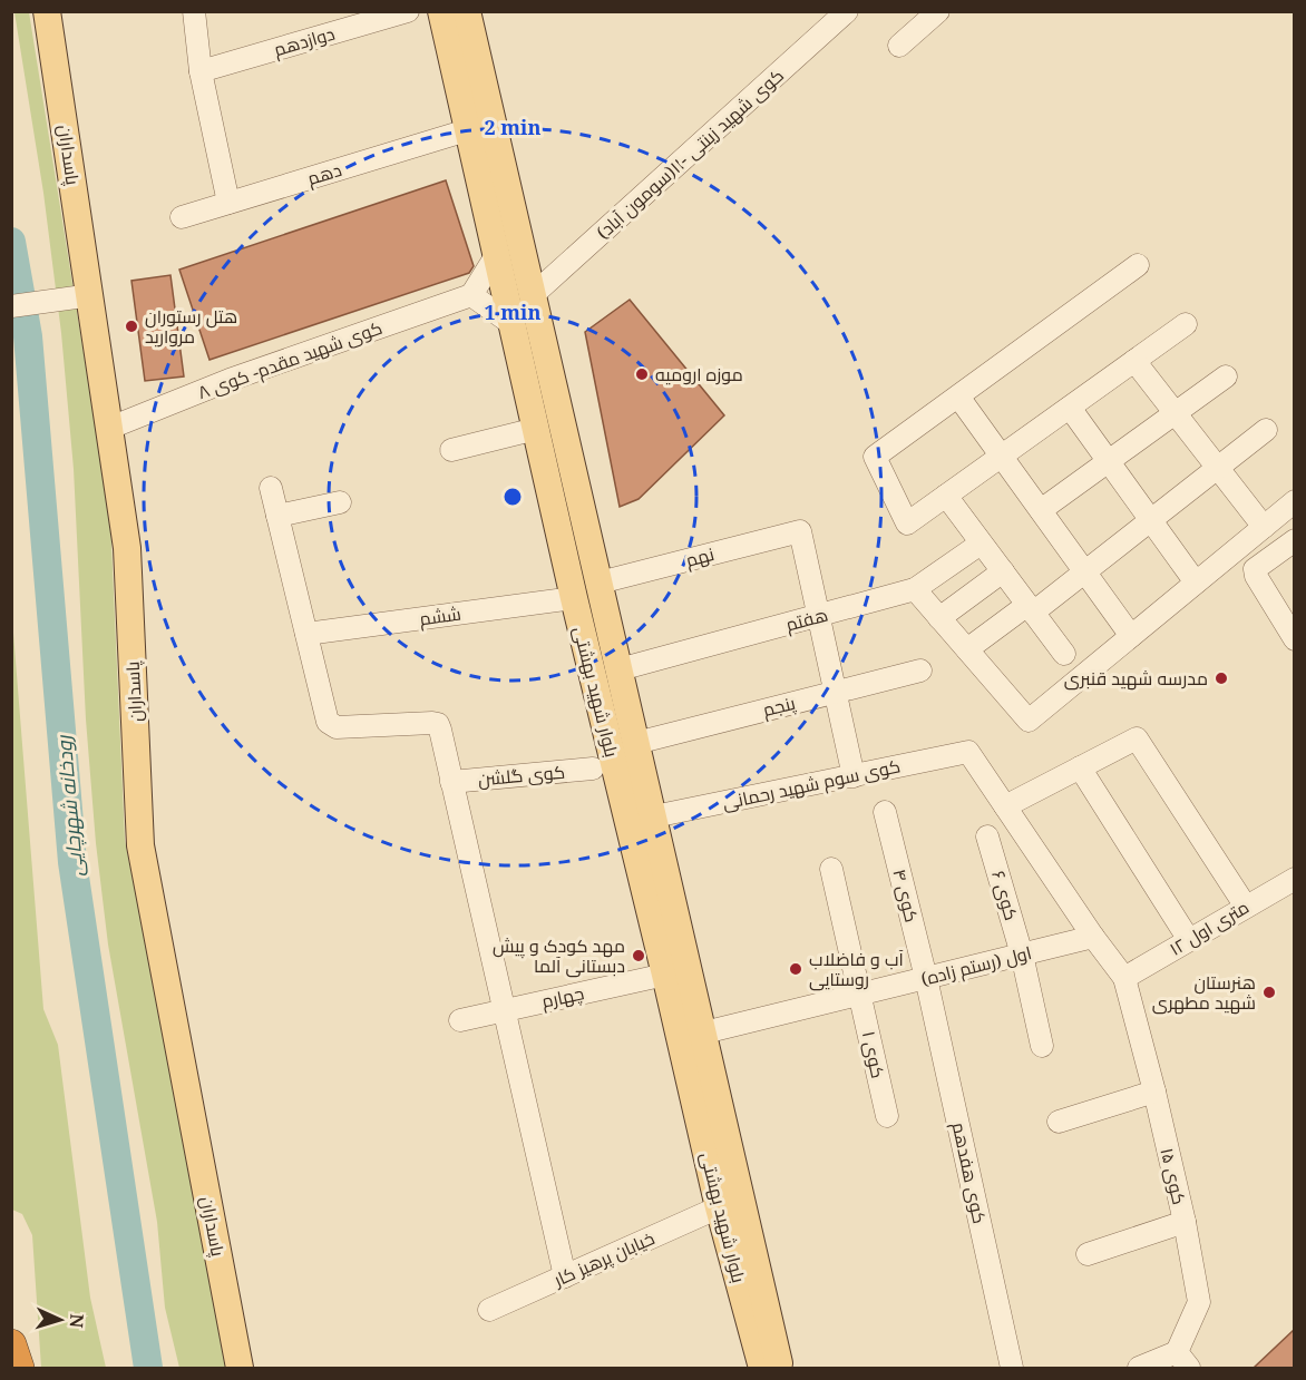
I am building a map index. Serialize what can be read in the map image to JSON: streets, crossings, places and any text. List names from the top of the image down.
{
  "streets": {
    "main road": ["پاسداران", "بلوار شهید بهشتی"],
    "street": [
      "دوازدهم",
      "کوی شهید زینتی -۱۱(سومون آباد)",
      "دهم",
      "کوی شهید مقدم- کوی ۸",
      "نهم",
      "ششم",
      "هفتم",
      "پنجم",
      "کوی گلشن",
      "کوی سوم شهید رحمانی",
      "کوی ۴",
      "کوی ۶",
      "۱۲ متری اول",
      "اول (رستم زاده)",
      "چهارم",
      "کوی ۱",
      "کوی هفدهم",
      "کوی ۱۵",
      "خیابان پرهیز کار"
    ]
  },
  "crossings": [
    ["کوی شهید زینتی -۱۱(سومون آباد)", "بلوار شهید بهشتی"],
    ["پاسداران", "کوی شهید مقدم- کوی ۸"],
    ["دهم", "بلوار شهید بهشتی"],
    ["نهم", "هفتم"],
    ["نهم", "بلوار شهید بهشتی"],
    ["ششم", "بلوار شهید بهشتی"],
    ["هفتم", "بلوار شهید بهشتی"],
    ["بلوار شهید بهشتی", "پنجم"],
    ["بلوار شهید بهشتی", "کوی سوم شهید رحمانی"],
    ["بلوار شهید بهشتی", "اول (رستم زاده)"],
    ["بلوار شهید بهشتی", "چهارم"],
    ["بلوار شهید بهشتی", "خیابان پرهیز کار"],
    ["کوی ۴", "اول (رستم زاده)"],
    ["کوی ۴", "کوی هفدهم"],
    ["کوی ۶", "اول (رستم زاده)"],
    ["۱۲ متری اول", "کوی ۱۵"],
    ["اول (رستم زاده)", "کوی ۱"],
    ["اول (رستم زاده)", "کوی هفدهم"]
  ],
  "water": ["رودخانه شهرچایی"],
  "places": [
    "هتل رستوران مروارید",
    "موزه ارومیه",
    "مدرسه شهید قنبری",
    "مهد کودک و پیش دبستانی آلما",
    "آب و فاضلاب روستایی",
    "هنرستان شهید مطهری"
  ],
  "north": "right",
  "rings": ["2 min", "1 min"]
}
